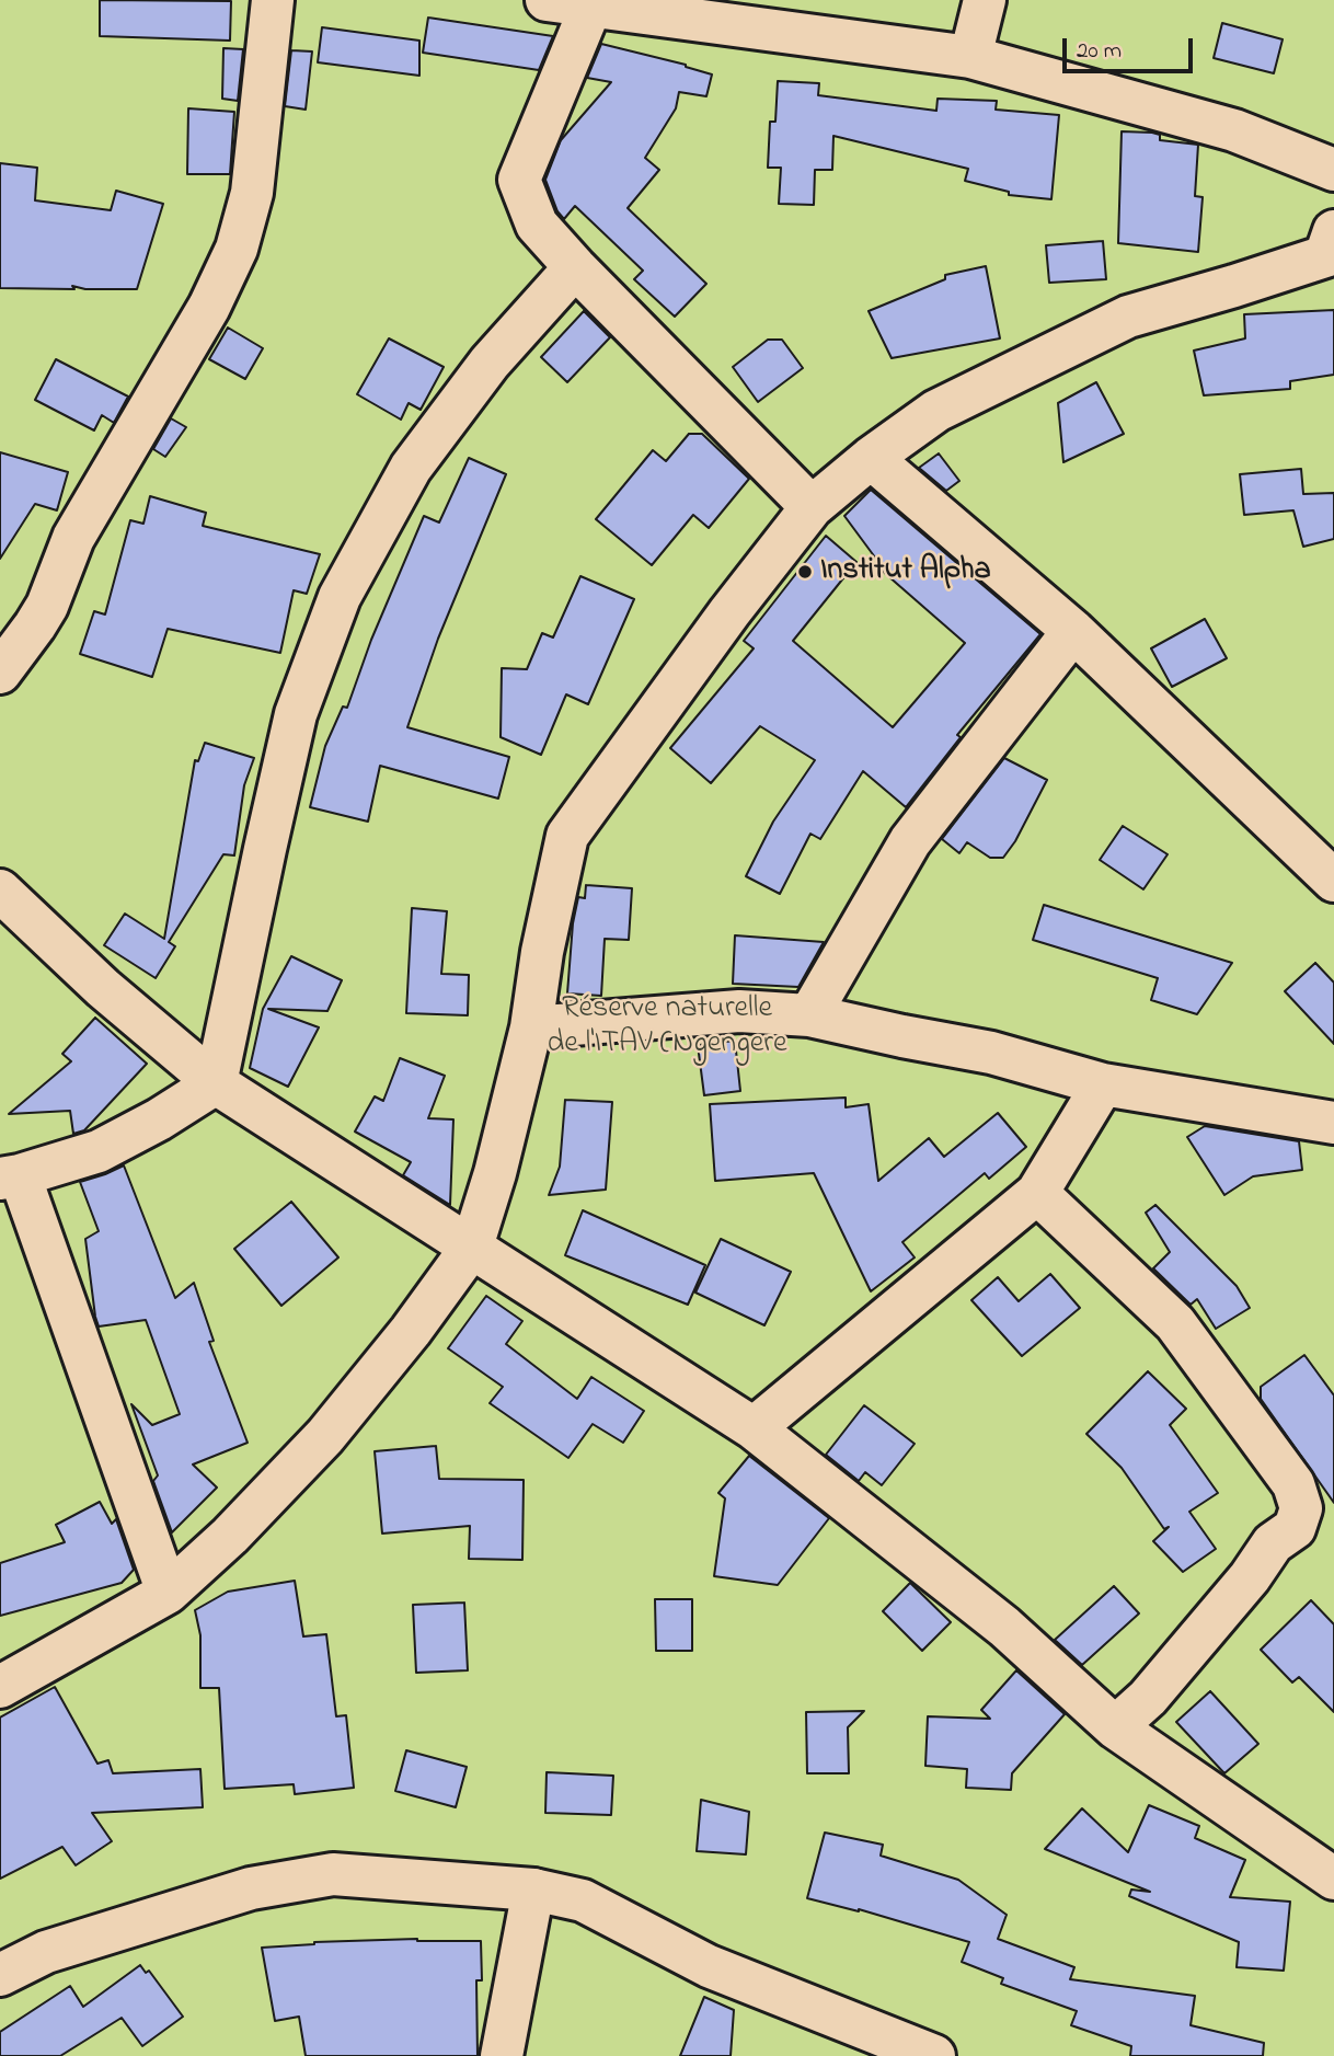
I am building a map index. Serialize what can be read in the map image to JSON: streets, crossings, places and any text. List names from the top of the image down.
{
  "parks": ["Réserve naturelle de l'ITAV (Ngengere"],
  "places": ["Institut Alpha"],
  "scale_bar": "20 m"
}
